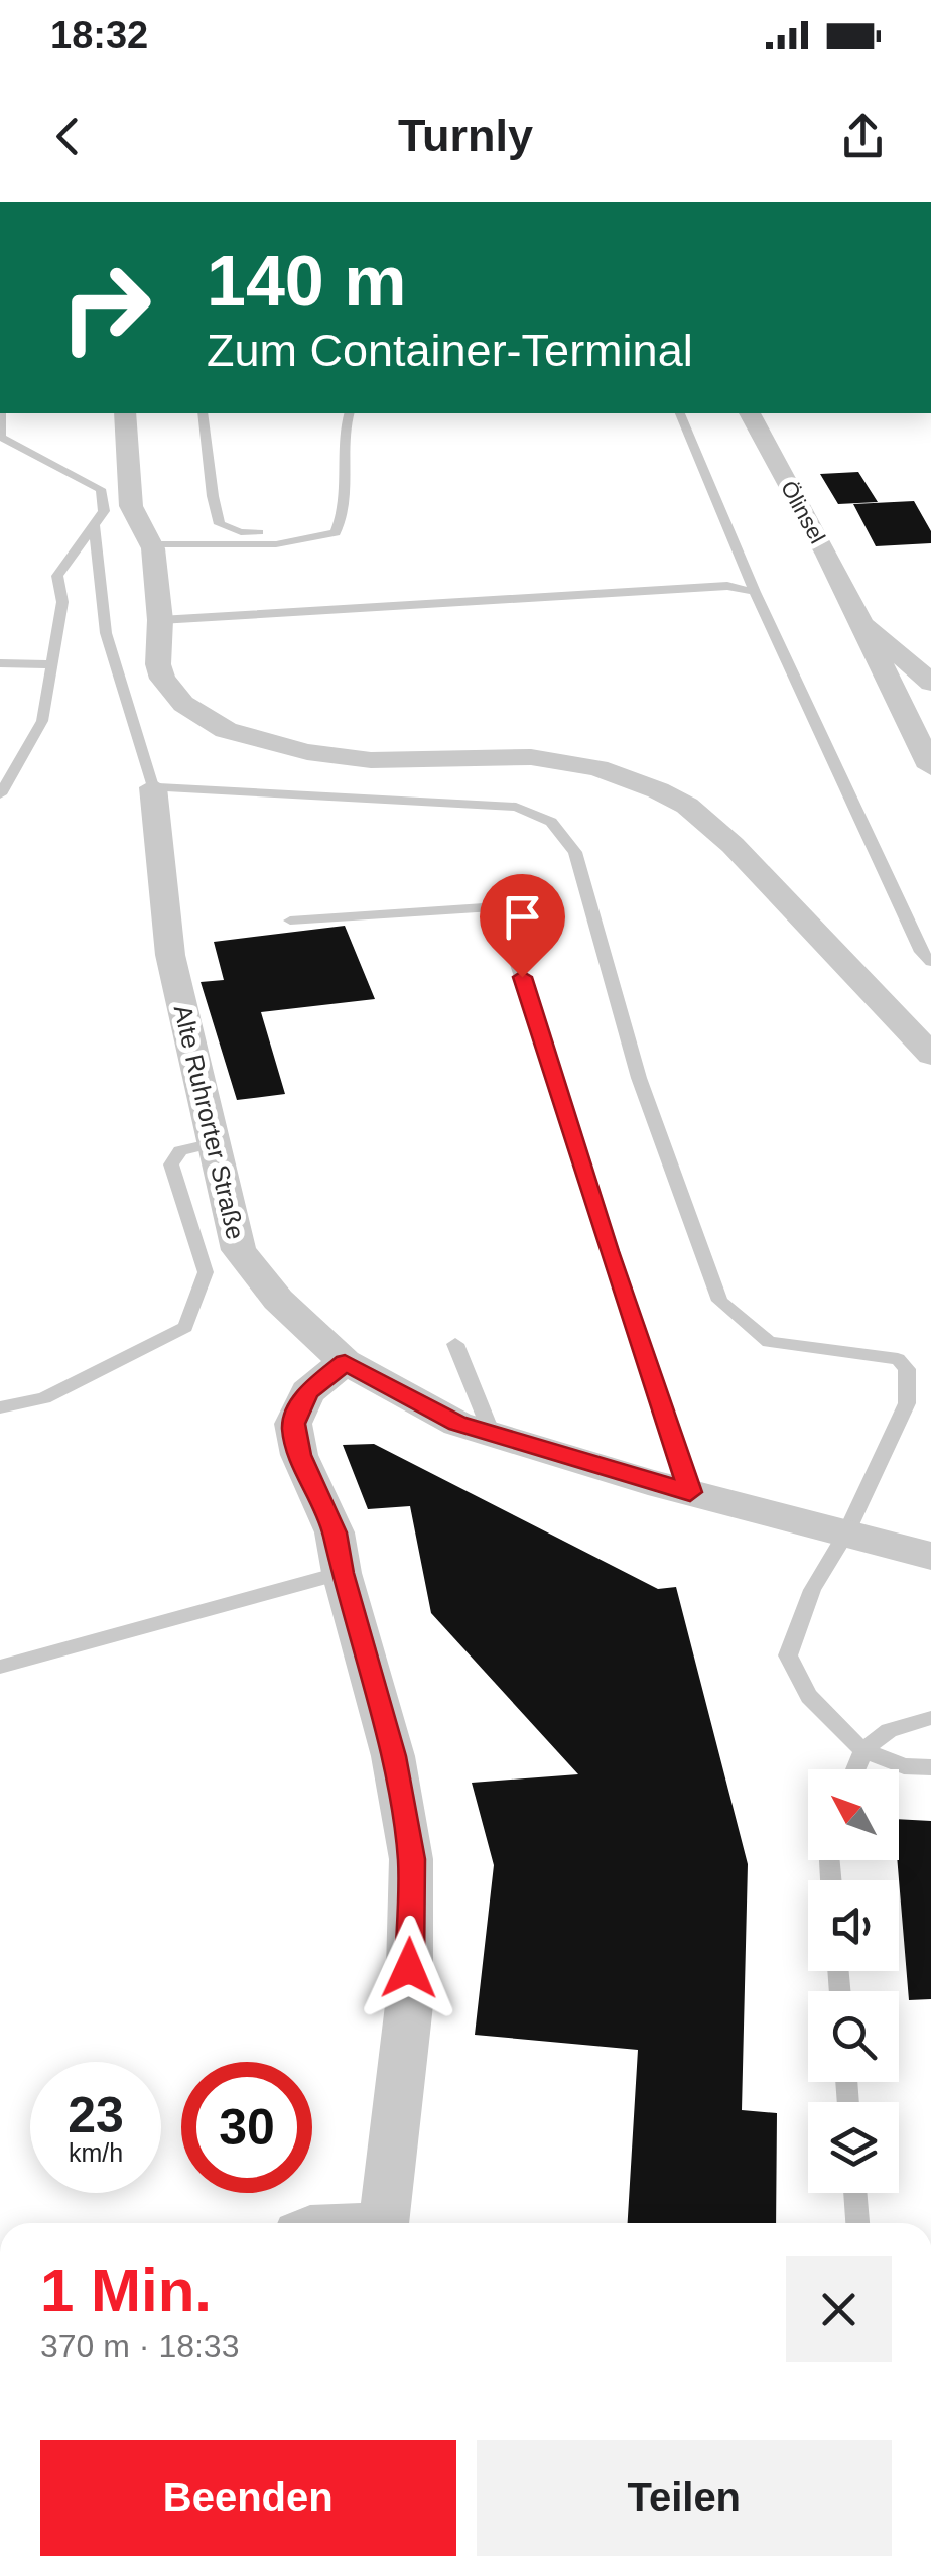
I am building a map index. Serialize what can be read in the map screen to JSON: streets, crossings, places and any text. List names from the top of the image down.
{
  "streets": {
    "street": ["Ölinsel", "Alte Ruhrorter Straße"]
  },
  "north": "top left",
  "page": {
    "status": "18:32",
    "header": "Turnly",
    "turn": ["140 m", "Zum Container-Terminal"],
    "speed": "23 km/h",
    "limit": "30",
    "heading": ["1 Min.", "370 m · 18:33"],
    "buttons": ["Beenden", "Teilen"]
  }
}
